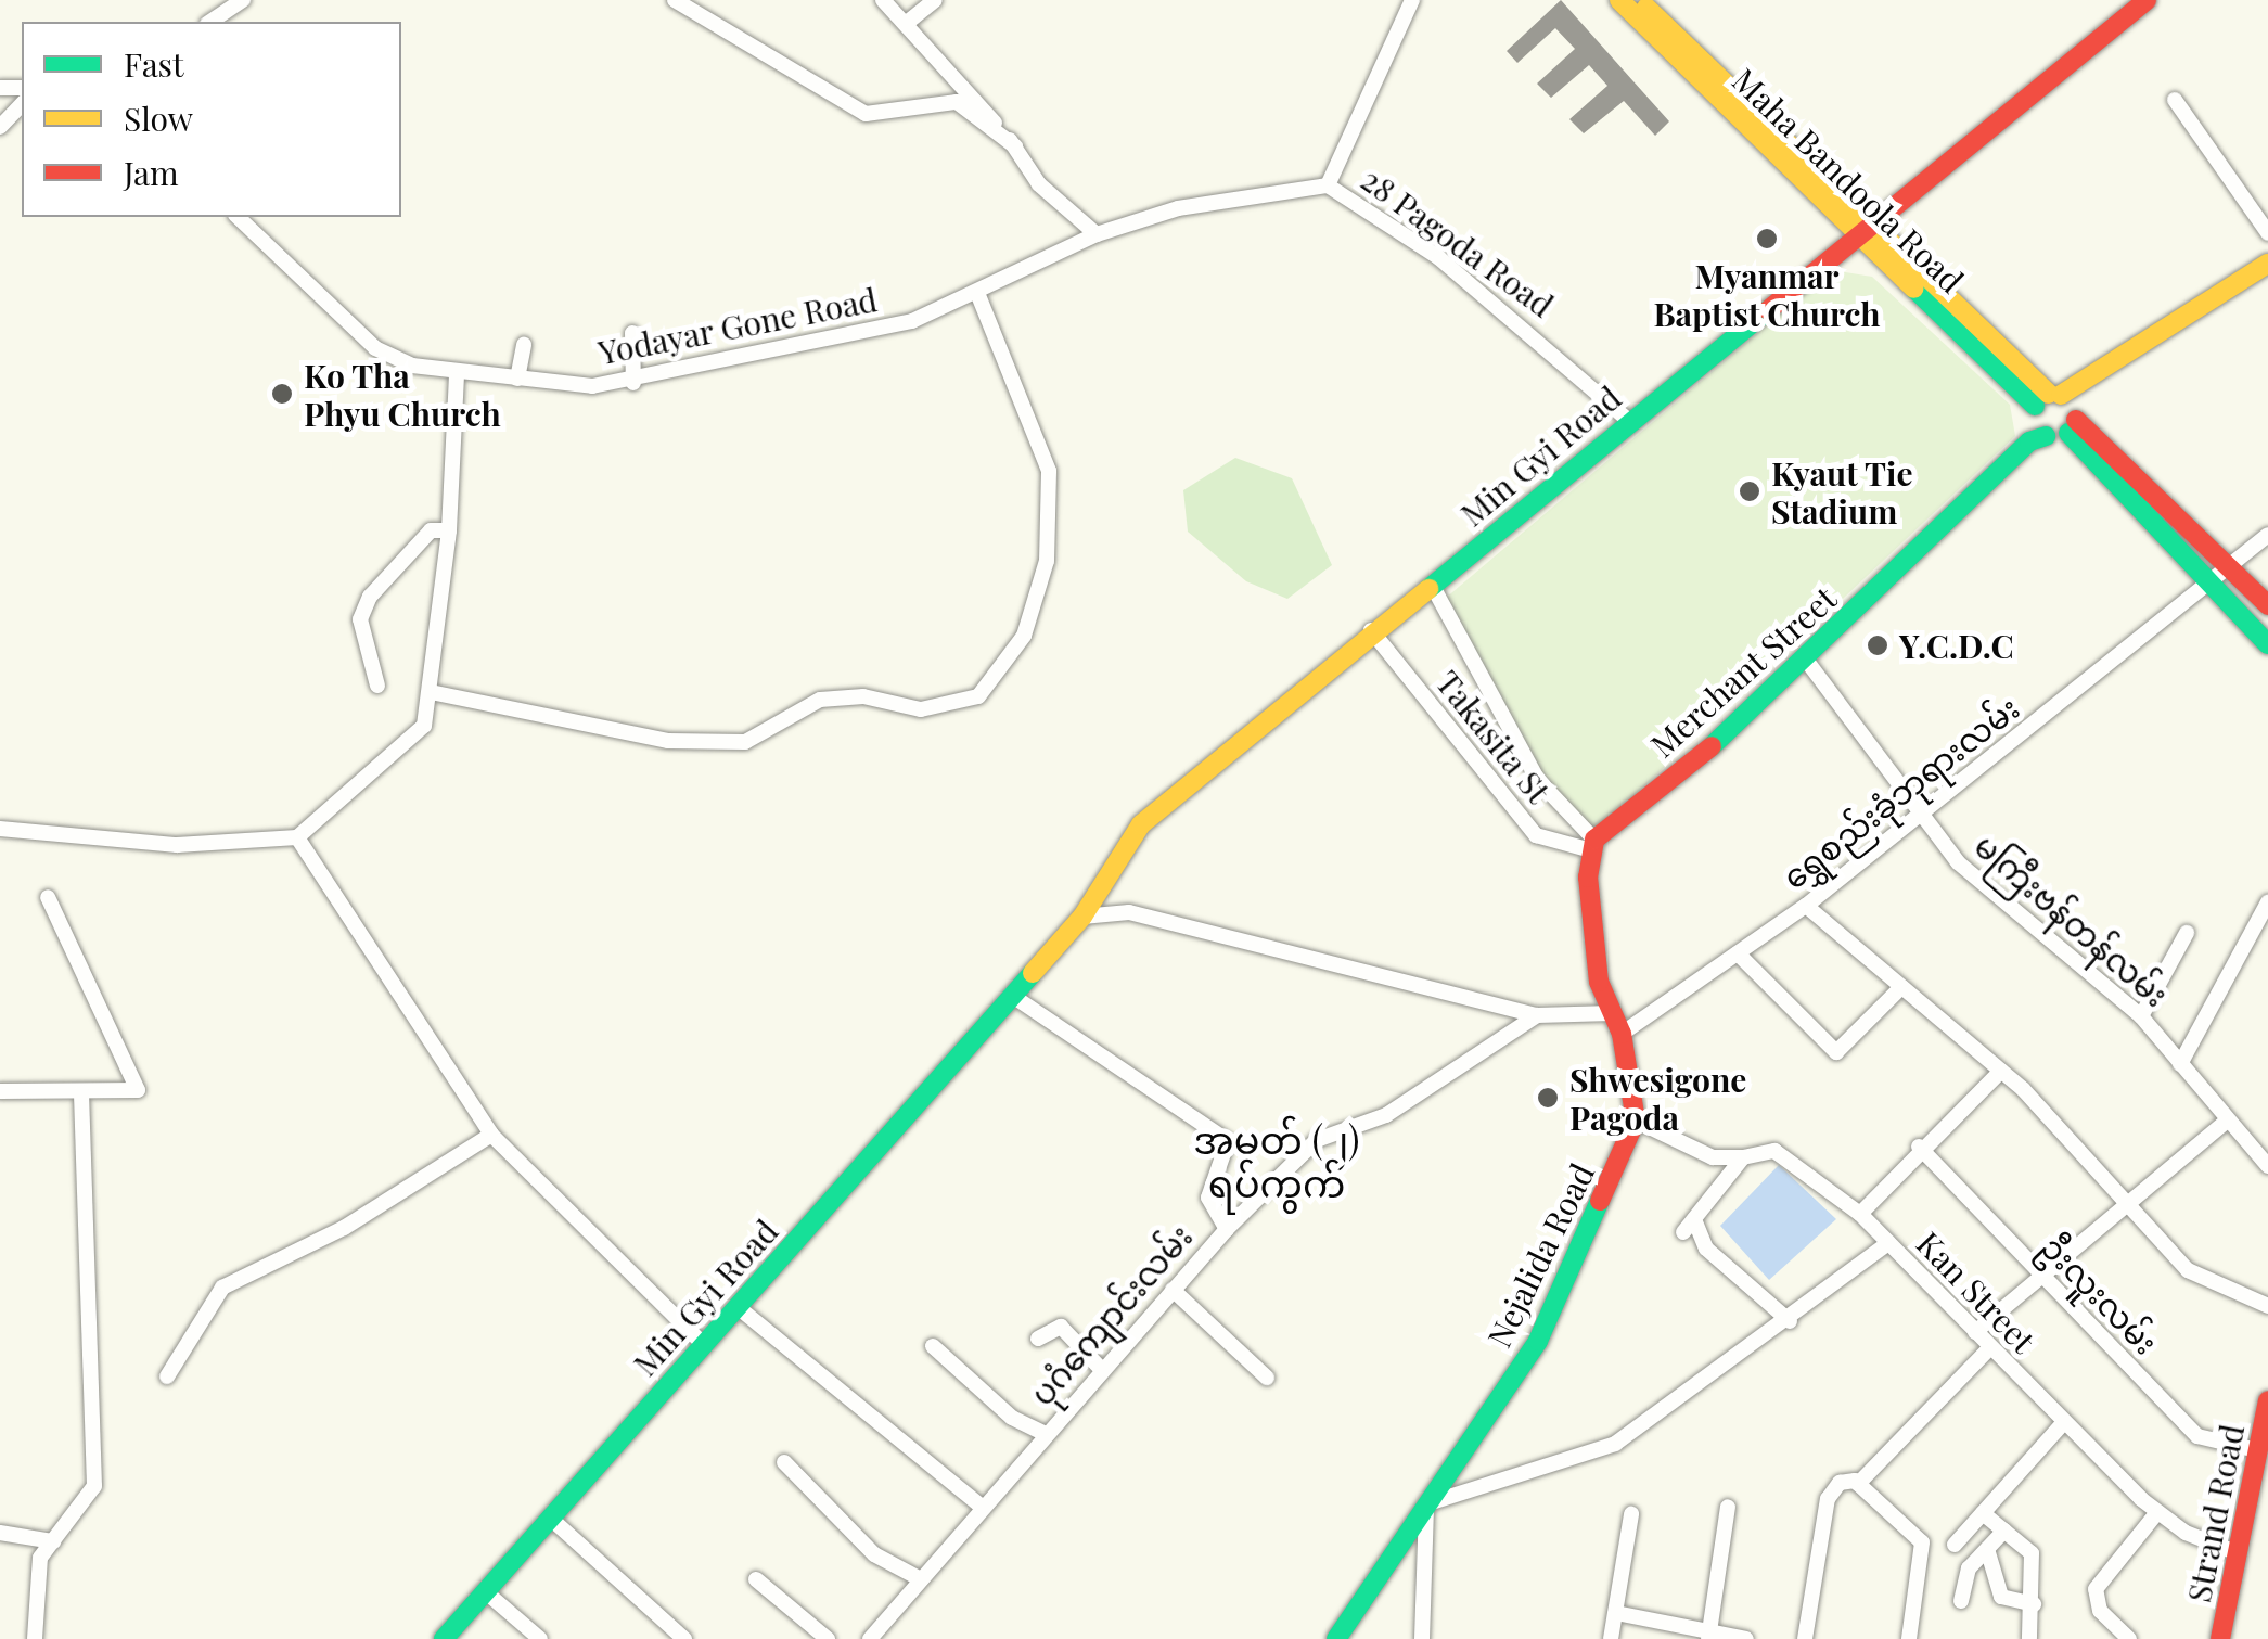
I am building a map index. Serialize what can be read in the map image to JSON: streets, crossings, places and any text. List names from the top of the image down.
{
  "streets": {
    "main road": [
      "Maha Bandoola Road",
      "Min Gyi Road",
      "Merchant Street",
      "Nejalida Road",
      "Strand Road"
    ],
    "street": [
      "28 Pagoda Road",
      "Yodayar Gone Road",
      "Takasita St",
      "ရွှေစည်းခုံဘုရားလမ်း",
      "မကြီးဗန်တန်လမ်း",
      "Kan Street",
      "ဦးလူးလမ်း",
      "ပုဂံကျောင်းလမ်း"
    ]
  },
  "crossings": [
    ["Maha Bandoola Road", "Min Gyi Road"],
    ["Maha Bandoola Road", "Merchant Street"],
    ["28 Pagoda Road", "Yodayar Gone Road"],
    ["28 Pagoda Road", "Min Gyi Road"],
    ["Min Gyi Road", "Takasita St"],
    ["Merchant Street", "Takasita St"],
    ["Merchant Street", "မကြီးဗန်တန်လမ်း"],
    ["ရွှေစည်းခုံဘုရားလမ်း", "မကြီးဗန်တန်လမ်း"],
    ["Nejalida Road", "Kan Street"],
    ["Kan Street", "Strand Road"],
    ["ဦးလူးလမ်း", "Strand Road"]
  ],
  "districts": ["အမှတ် (၂) ရပ်ကွက်"],
  "places": [
    "Myanmar Baptist Church",
    "Ko Tha Phyu Church",
    "Kyaut Tie Stadium",
    "Y.C.D.C",
    "Shwesigone Pagoda"
  ],
  "legend": ["Fast", "Slow", "Jam"]
}
